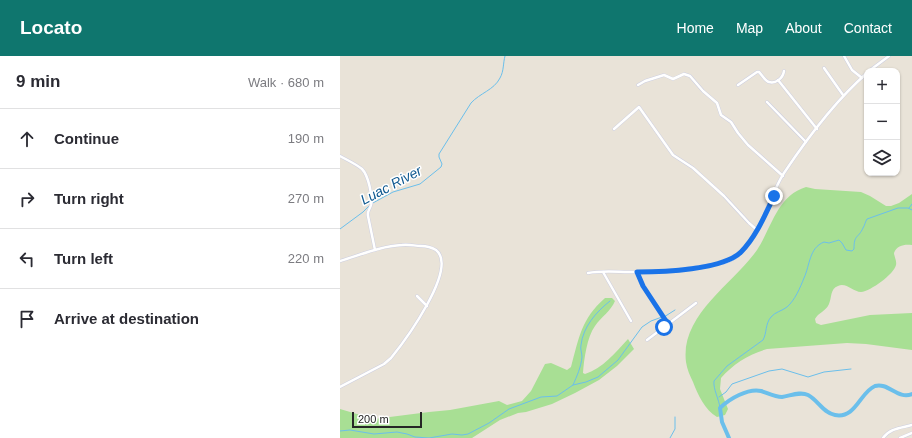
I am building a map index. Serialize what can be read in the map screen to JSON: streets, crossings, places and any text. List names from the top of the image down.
{
  "water": ["Luac River"],
  "scale_bar": "200 m",
  "page": {
    "header": "Locato",
    "nav": [
      "Home",
      "Map",
      "About",
      "Contact"
    ],
    "heading": ["9 min", "Walk · 680 m"],
    "map_buttons": ["+", "−"],
    "list": [
      ["Continue", "190 m"],
      ["Turn right", "270 m"],
      ["Turn left", "220 m"],
      "Arrive at destination"
    ],
    "scale": "200 m"
  }
}
